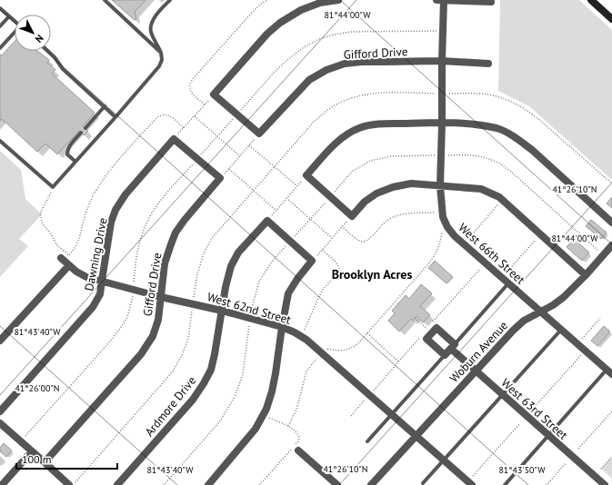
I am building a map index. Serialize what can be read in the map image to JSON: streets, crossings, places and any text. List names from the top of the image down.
{
  "streets": {
    "street": [
      "Gifford Drive",
      "West 66th Street",
      "Dawning Drive",
      "West 62nd Street",
      "Woburn Avenue",
      "Ardmore Drive",
      "West 63rd Street"
    ]
  },
  "crossings": [
    ["Gifford Drive", "West 66th Street"],
    ["Gifford Drive", "West 62nd Street"],
    ["West 66th Street", "Woburn Avenue"],
    ["Dawning Drive", "West 62nd Street"],
    ["West 62nd Street", "Woburn Avenue"],
    ["West 62nd Street", "Ardmore Drive"],
    ["Woburn Avenue", "West 63rd Street"]
  ],
  "districts": ["Brooklyn Acres"],
  "scale_bar": "100 m",
  "north": "bottom right",
  "coordinates": [
    "81°44'00\"W",
    "41°26'10\"N",
    "81°43'40\"W",
    "41°26'00\"N",
    "81°43'50\"W"
  ]
}
